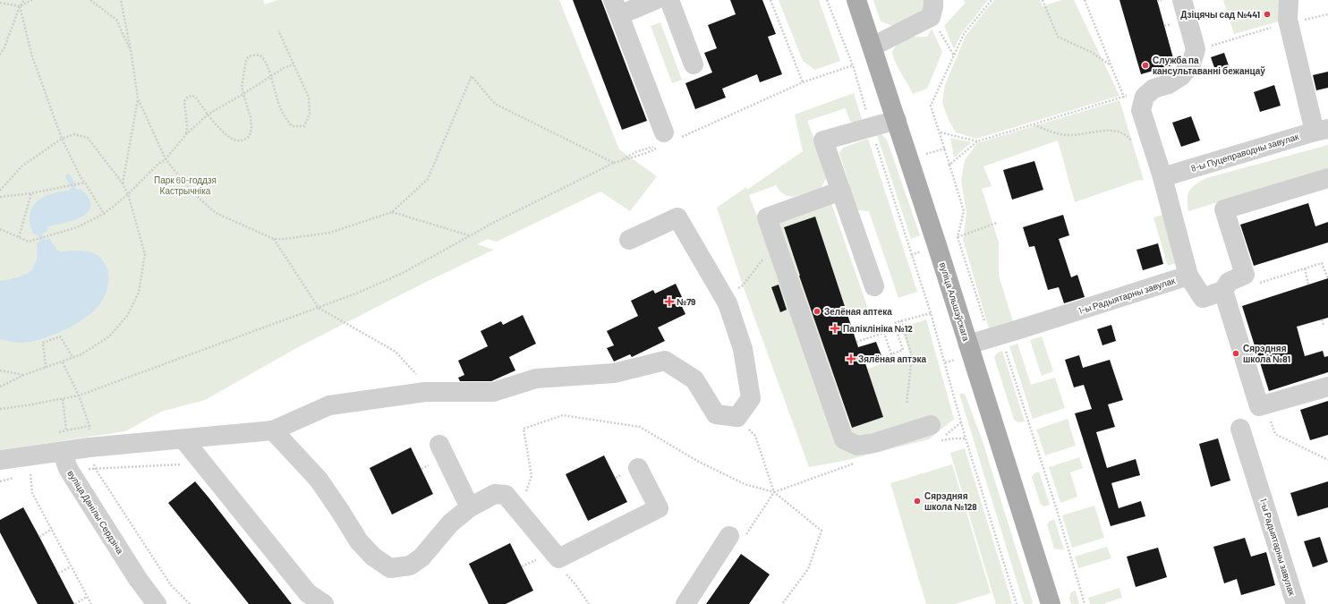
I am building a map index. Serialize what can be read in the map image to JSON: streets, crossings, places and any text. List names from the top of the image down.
{
  "streets": {
    "main road": ["вуліца Альшэўскага"],
    "street": ["8-ы Пуцеправодны завулак", "1-ы Радыятарны завулак", "вуліца Данілы Сердзіча"]
  },
  "crossings": [
    ["1-ы Радыятарны завулак", "вуліца Альшэўскага"]
  ],
  "parks": ["Парк 60-годдзя Кастрычніка"],
  "places": {
    "other": [
      "Дзіцячы сад №441",
      "Служба па кансультаванні бежанцаў",
      "Зелёная аптека",
      "Сярэдняя школа №81",
      "Сярэдняя школа №128"
    ],
    "health": ["№79", "Паліклініка №12", "Зялёная аптэка"]
  }
}
